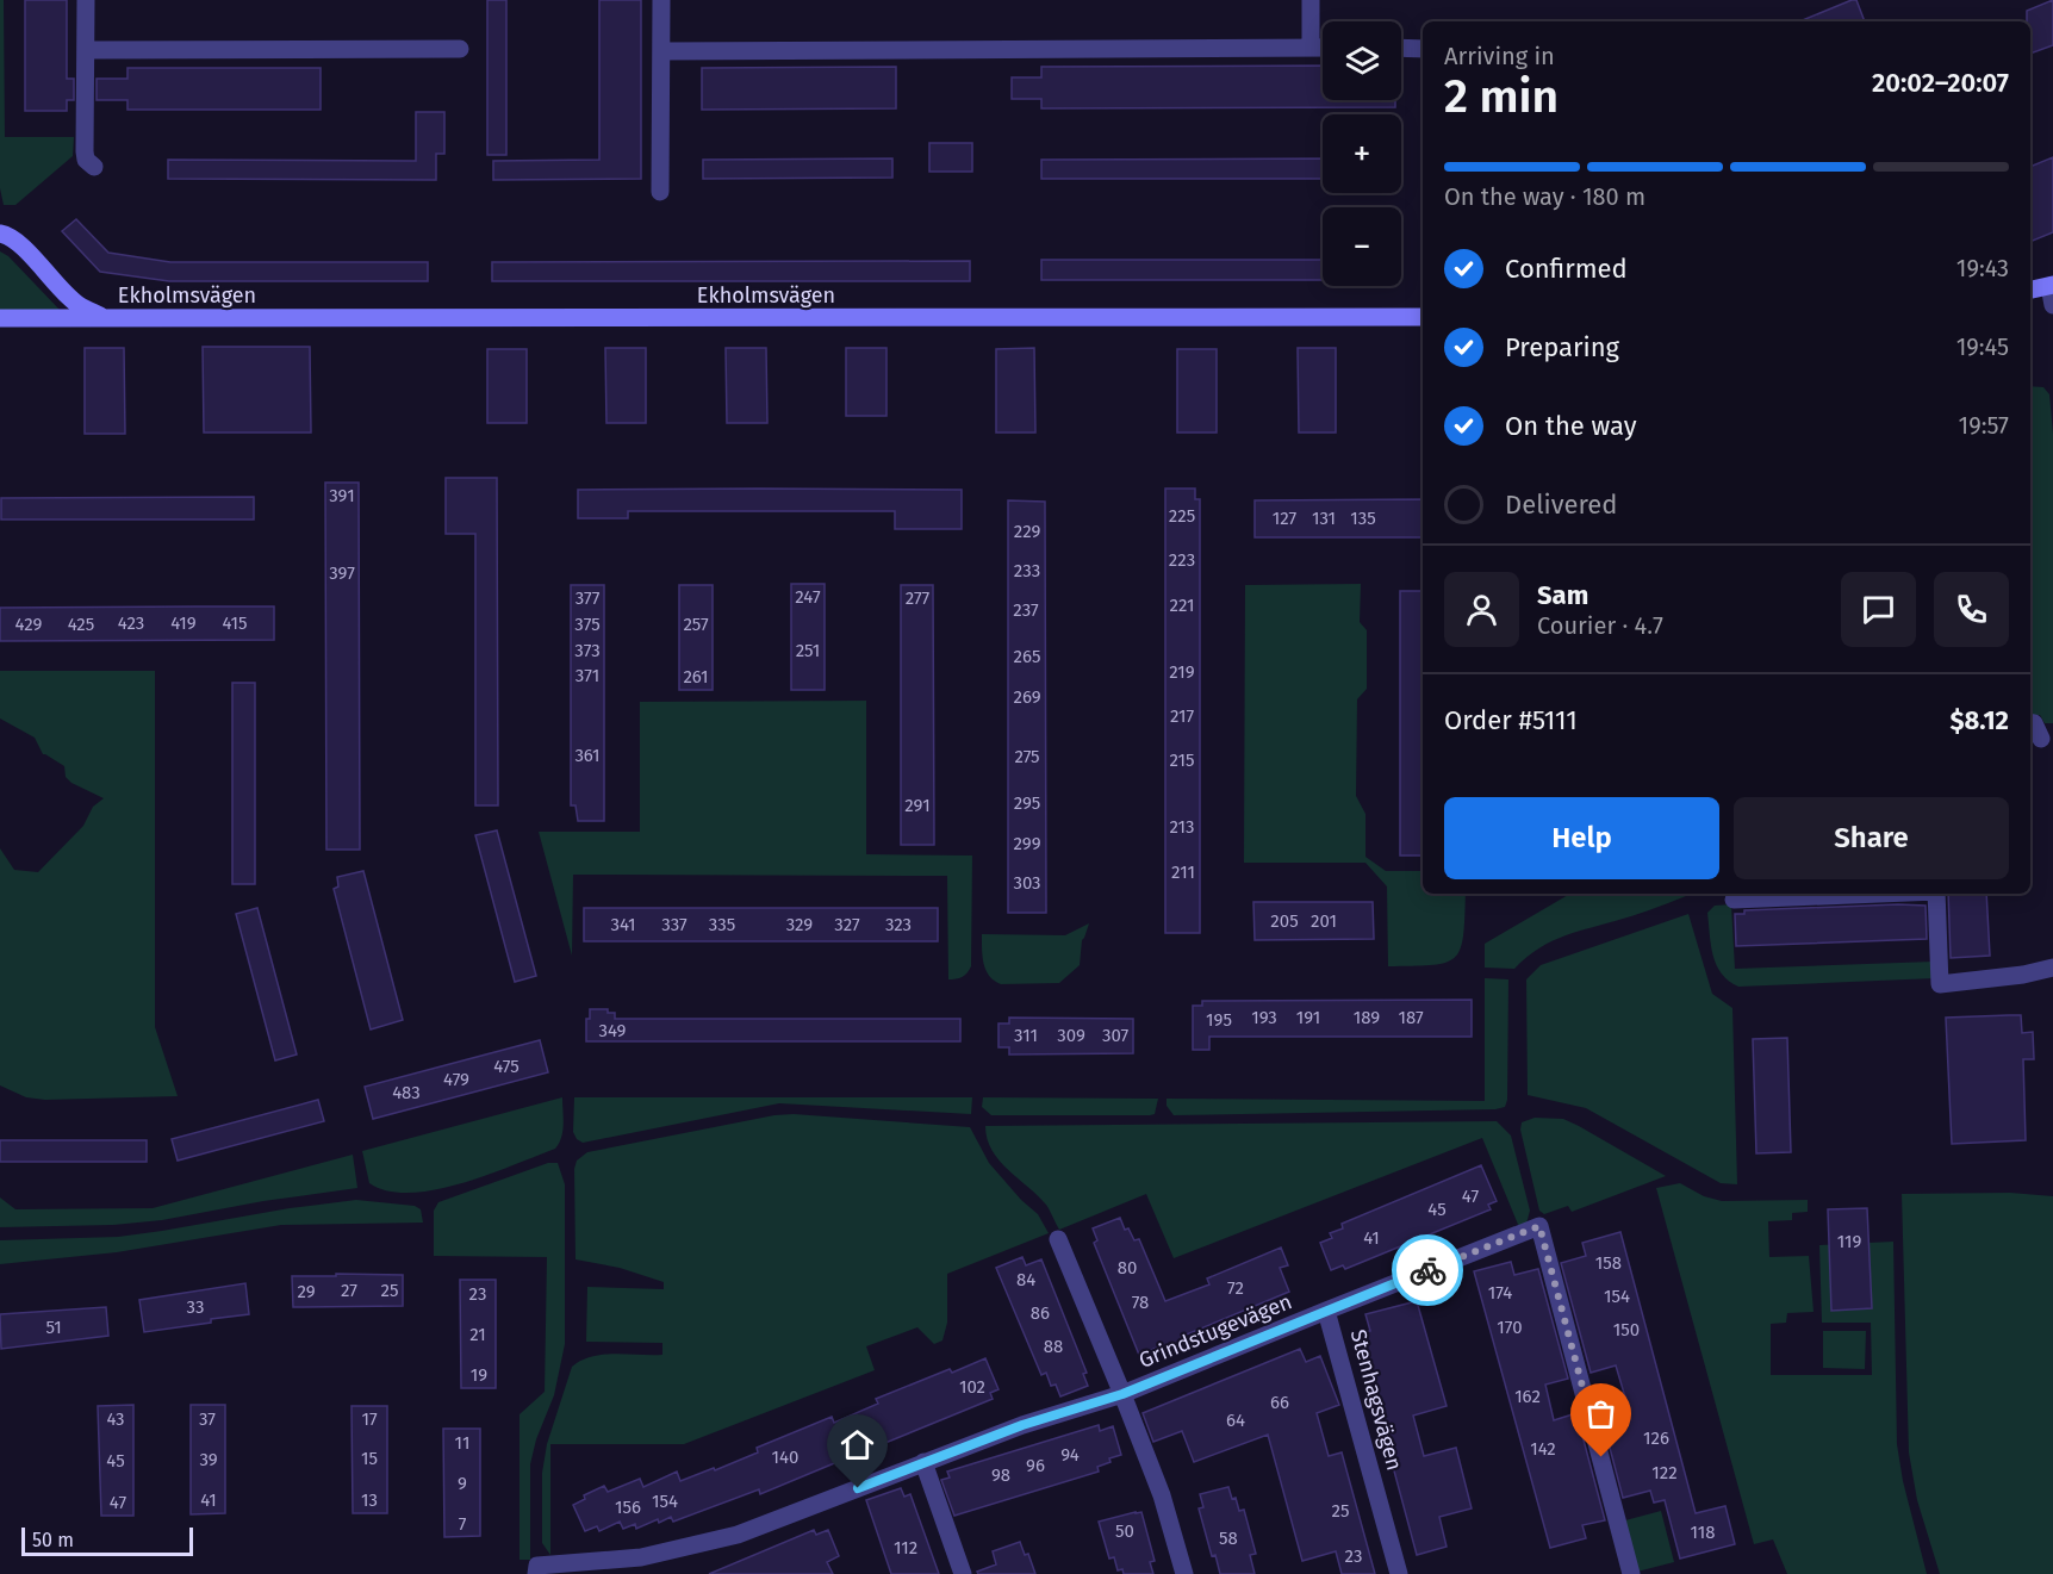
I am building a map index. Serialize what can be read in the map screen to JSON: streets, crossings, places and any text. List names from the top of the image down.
{
  "streets": {
    "street": ["Ekholmsvägen", "Grindstugevägen", "Stenhagsvägen"]
  },
  "crossings": [
    ["Grindstugevägen", "Stenhagsvägen"]
  ],
  "house_numbers": [
    "391",
    "225",
    "127",
    "131",
    "135",
    "229",
    "223",
    "233",
    "397",
    "247",
    "377",
    "277",
    "221",
    "237",
    "423",
    "419",
    "415",
    "429",
    "425",
    "375",
    "257",
    "373",
    "251",
    "265",
    "219",
    "371",
    "261",
    "269",
    "217",
    "361",
    "275",
    "215",
    "295",
    "291",
    "213",
    "299",
    "211",
    "303",
    "205",
    "201",
    "341",
    "337",
    "335",
    "329",
    "327",
    "323",
    "193",
    "191",
    "189",
    "187",
    "195",
    "349",
    "311",
    "309",
    "307",
    "475",
    "479",
    "483",
    "47",
    "45",
    "41",
    "119",
    "158",
    "80",
    "84",
    "72",
    "27",
    "25",
    "29",
    "174",
    "23",
    "154",
    "78",
    "33",
    "86",
    "51",
    "170",
    "150",
    "21",
    "88",
    "19",
    "102",
    "162",
    "66",
    "43",
    "37",
    "17",
    "64",
    "126",
    "11",
    "142",
    "94",
    "140",
    "15",
    "39",
    "45",
    "96",
    "122",
    "98",
    "9",
    "41",
    "13",
    "154",
    "47",
    "156",
    "25",
    "7",
    "50",
    "118",
    "58",
    "112",
    "23"
  ],
  "scale_bar": "50 m",
  "page": {
    "map_buttons": ["+", "−"],
    "heading": ["2 min", "Arriving in", "20:02–20:07"],
    "panel": [
      "Sam",
      "Courier · 4.7",
      "Order #5111",
      "$8.12"
    ],
    "bar": "On the way · 180 m",
    "list": [
      ["Confirmed", "19:43"],
      ["Preparing", "19:45"],
      ["On the way", "19:57"],
      "Delivered"
    ],
    "buttons": ["Help", "Share"],
    "scale": "50 m"
  }
}
